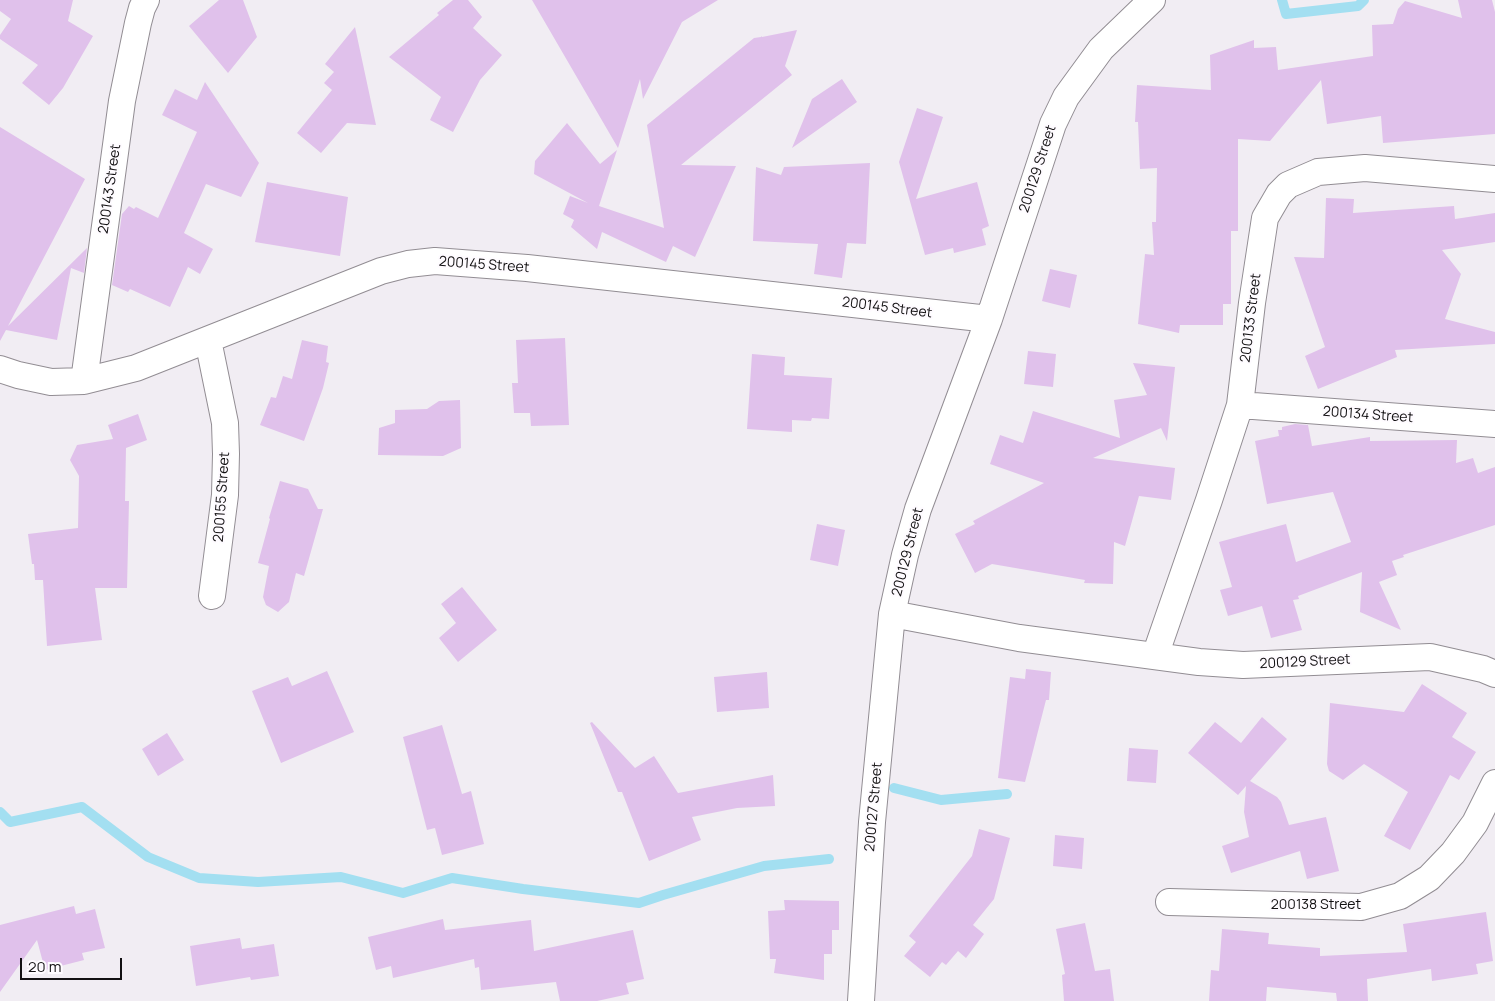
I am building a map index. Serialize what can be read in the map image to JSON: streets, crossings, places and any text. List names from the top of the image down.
{
  "streets": {
    "street": [
      "200129 Street",
      "200143 Street",
      "200145 Street",
      "200133 Street",
      "200134 Street",
      "200155 Street",
      "200127 Street",
      "200138 Street"
    ]
  },
  "crossings": [
    ["200129 Street", "200145 Street"],
    ["200129 Street", "200133 Street"],
    ["200129 Street", "200127 Street"],
    ["200143 Street", "200145 Street"],
    ["200145 Street", "200155 Street"],
    ["200133 Street", "200134 Street"]
  ],
  "scale_bar": "20 m"
}
